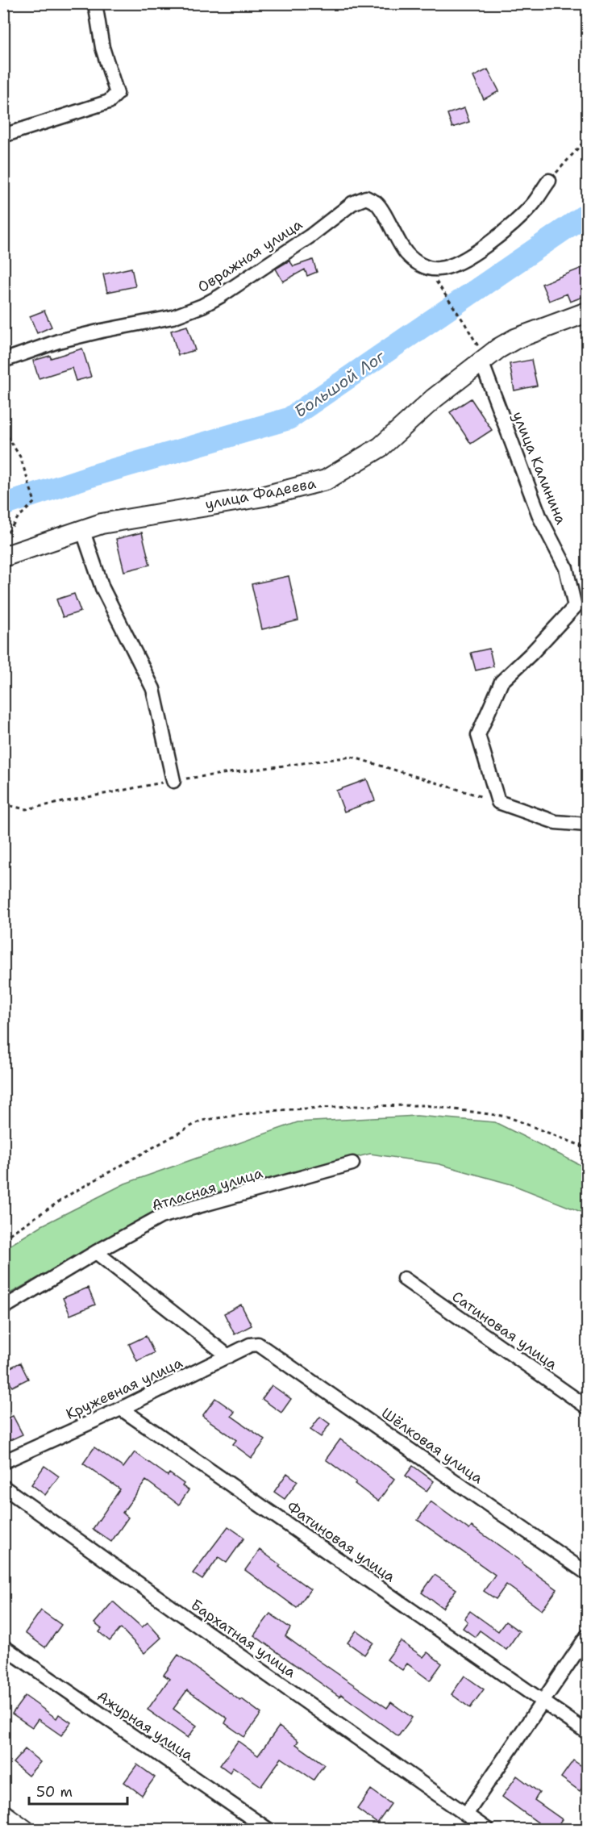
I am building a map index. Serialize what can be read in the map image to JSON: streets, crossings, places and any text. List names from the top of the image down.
{
  "streets": {
    "street": [
      "Овражная улица",
      "улица Калинина",
      "улица Фадеева",
      "Атласная улица",
      "Сатиновая улица",
      "Кружевная улица",
      "Шёлковая улица",
      "Фатиновая улица",
      "Бархатная улица",
      "Ажурная улица"
    ]
  },
  "crossings": [
    ["улица Калинина", "улица Фадеева"],
    ["Кружевная улица", "Шёлковая улица"],
    ["Кружевная улица", "Фатиновая улица"]
  ],
  "water": ["Большой Лог"],
  "scale_bar": "50 m"
}
